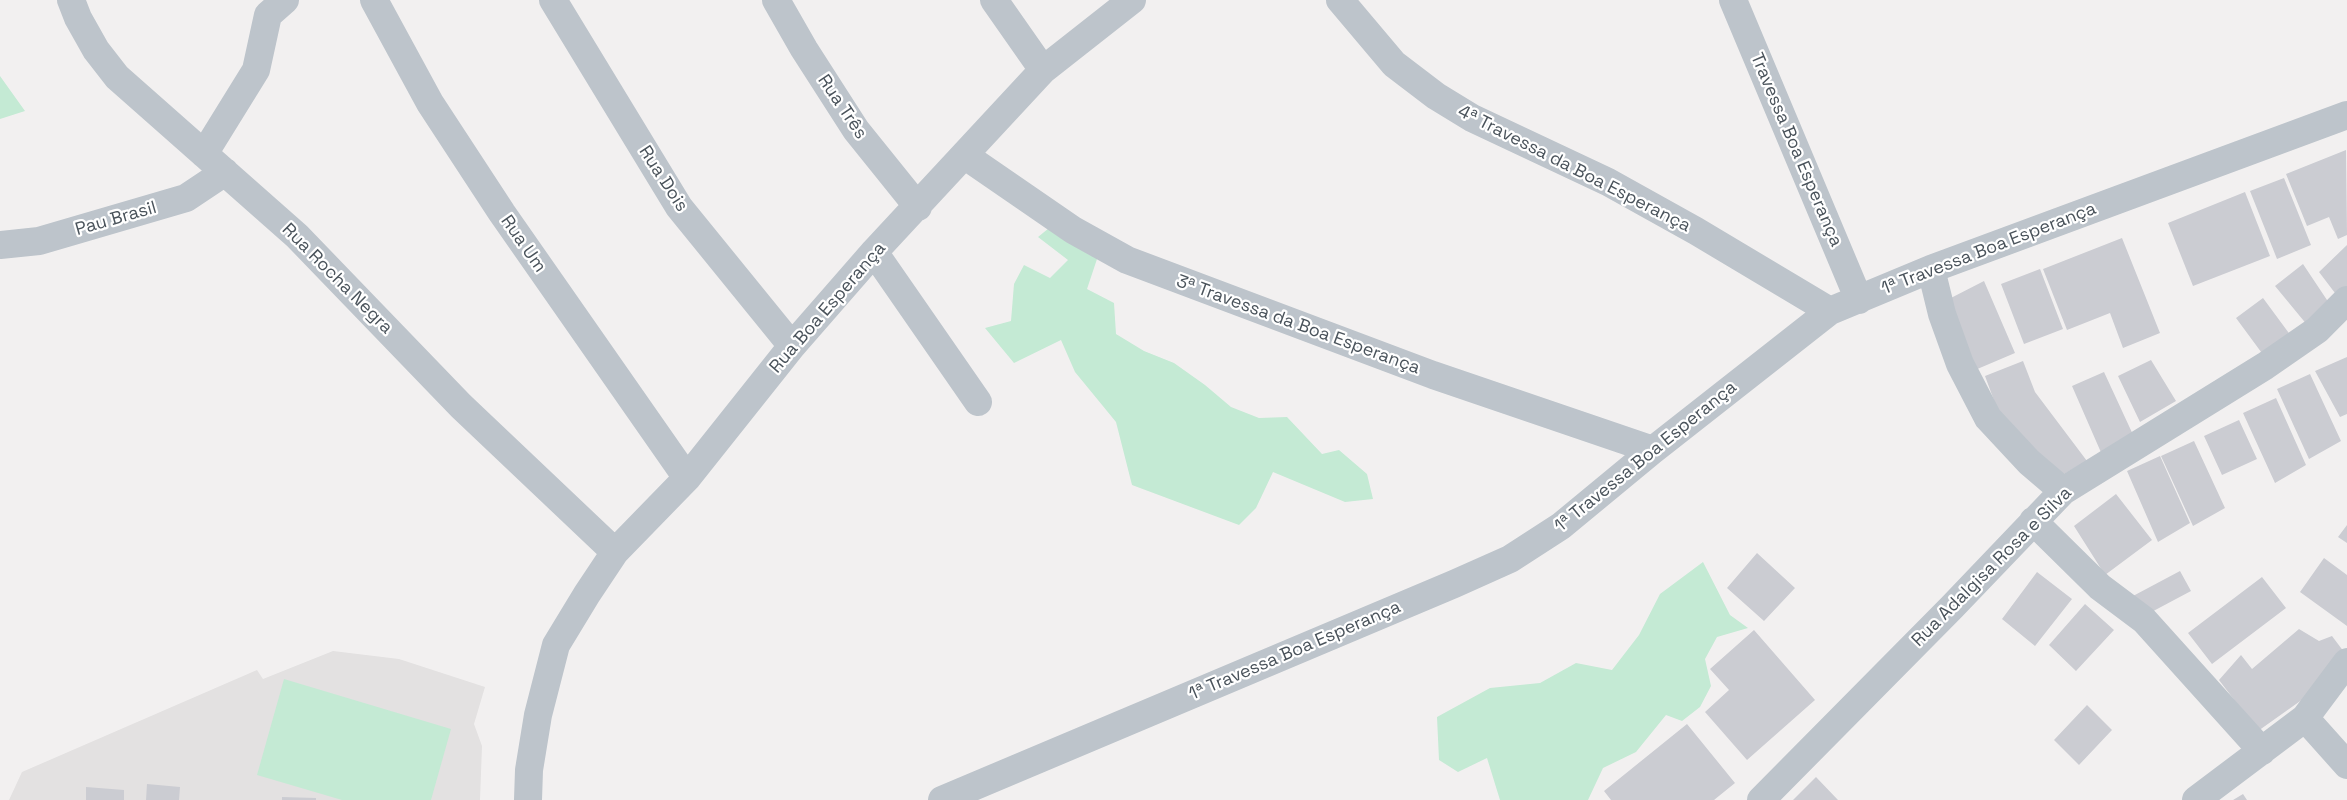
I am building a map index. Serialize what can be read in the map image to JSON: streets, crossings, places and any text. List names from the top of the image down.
{
  "streets": {
    "street": [
      "Rua Três",
      "Travessa Boa Esperança",
      "4ª Travessa da Boa Esperança",
      "Rua Dois",
      "Pau Brasil",
      "Rua Um",
      "1ª Travessa Boa Esperança",
      "Rua Rocha Negra",
      "Rua Boa Esperança",
      "3ª Travessa da Boa Esperança",
      "Rua Adalgisa Rosa e Silva"
    ]
  },
  "crossings": [
    ["Rua Três", "Rua Boa Esperança"],
    ["Travessa Boa Esperança", "1ª Travessa Boa Esperança"],
    ["4ª Travessa da Boa Esperança", "1ª Travessa Boa Esperança"],
    ["Rua Dois", "Rua Boa Esperança"],
    ["Pau Brasil", "Rua Rocha Negra"],
    ["Rua Um", "Rua Boa Esperança"],
    ["1ª Travessa Boa Esperança", "3ª Travessa da Boa Esperança"],
    ["Rua Rocha Negra", "Rua Boa Esperança"],
    ["Rua Boa Esperança", "3ª Travessa da Boa Esperança"]
  ]
}
